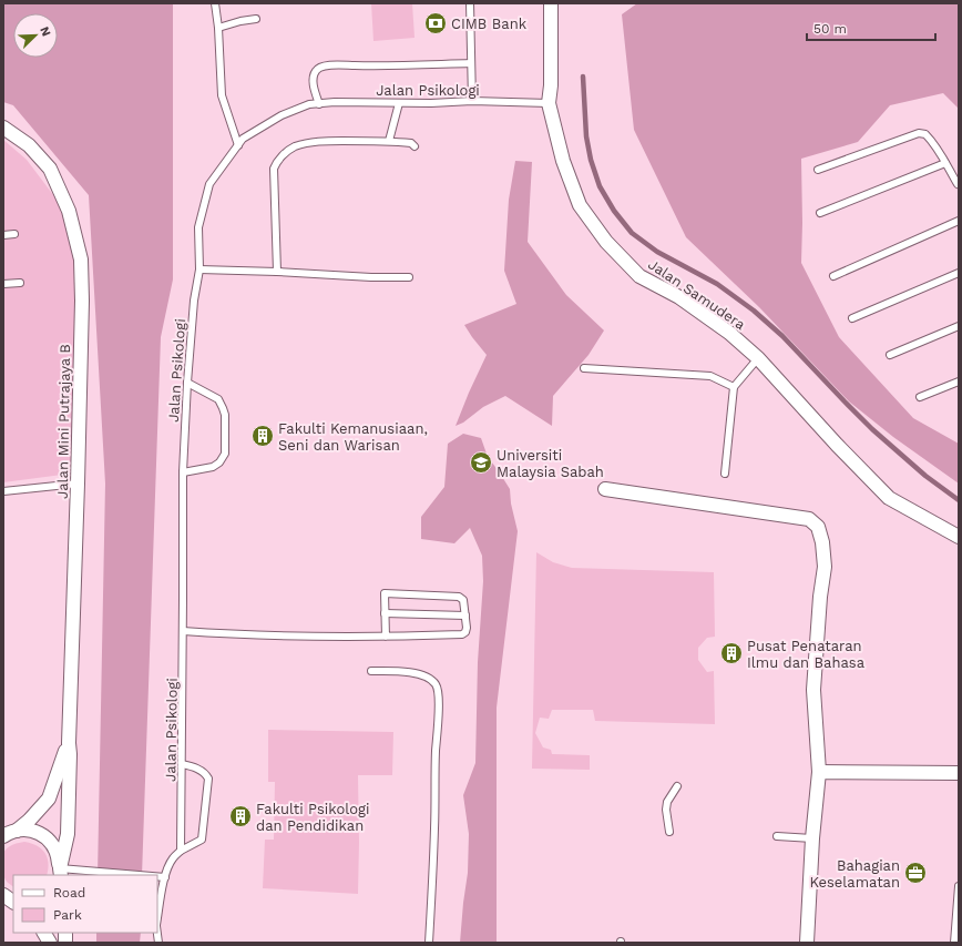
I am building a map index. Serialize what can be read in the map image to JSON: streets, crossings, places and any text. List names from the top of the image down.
{
  "streets": {
    "street": ["Jalan Samudera", "Jalan Mini Putrajaya B"],
    "lane": ["Jalan Psikologi"]
  },
  "crossings": [
    ["Jalan Psikologi", "Jalan Samudera"]
  ],
  "places": {
    "bank": ["CIMB Bank"],
    "building": ["Fakulti Kemanusiaan, Seni dan Warisan", "Pusat Penataran Ilmu dan Bahasa", "Fakulti Psikologi dan Pendidikan"],
    "school or university": ["Universiti Malaysia Sabah"],
    "office": ["Bahagian Keselamatan"]
  },
  "legend": ["Road", "Park"],
  "scale_bar": "50 m",
  "north": "top right"
}
